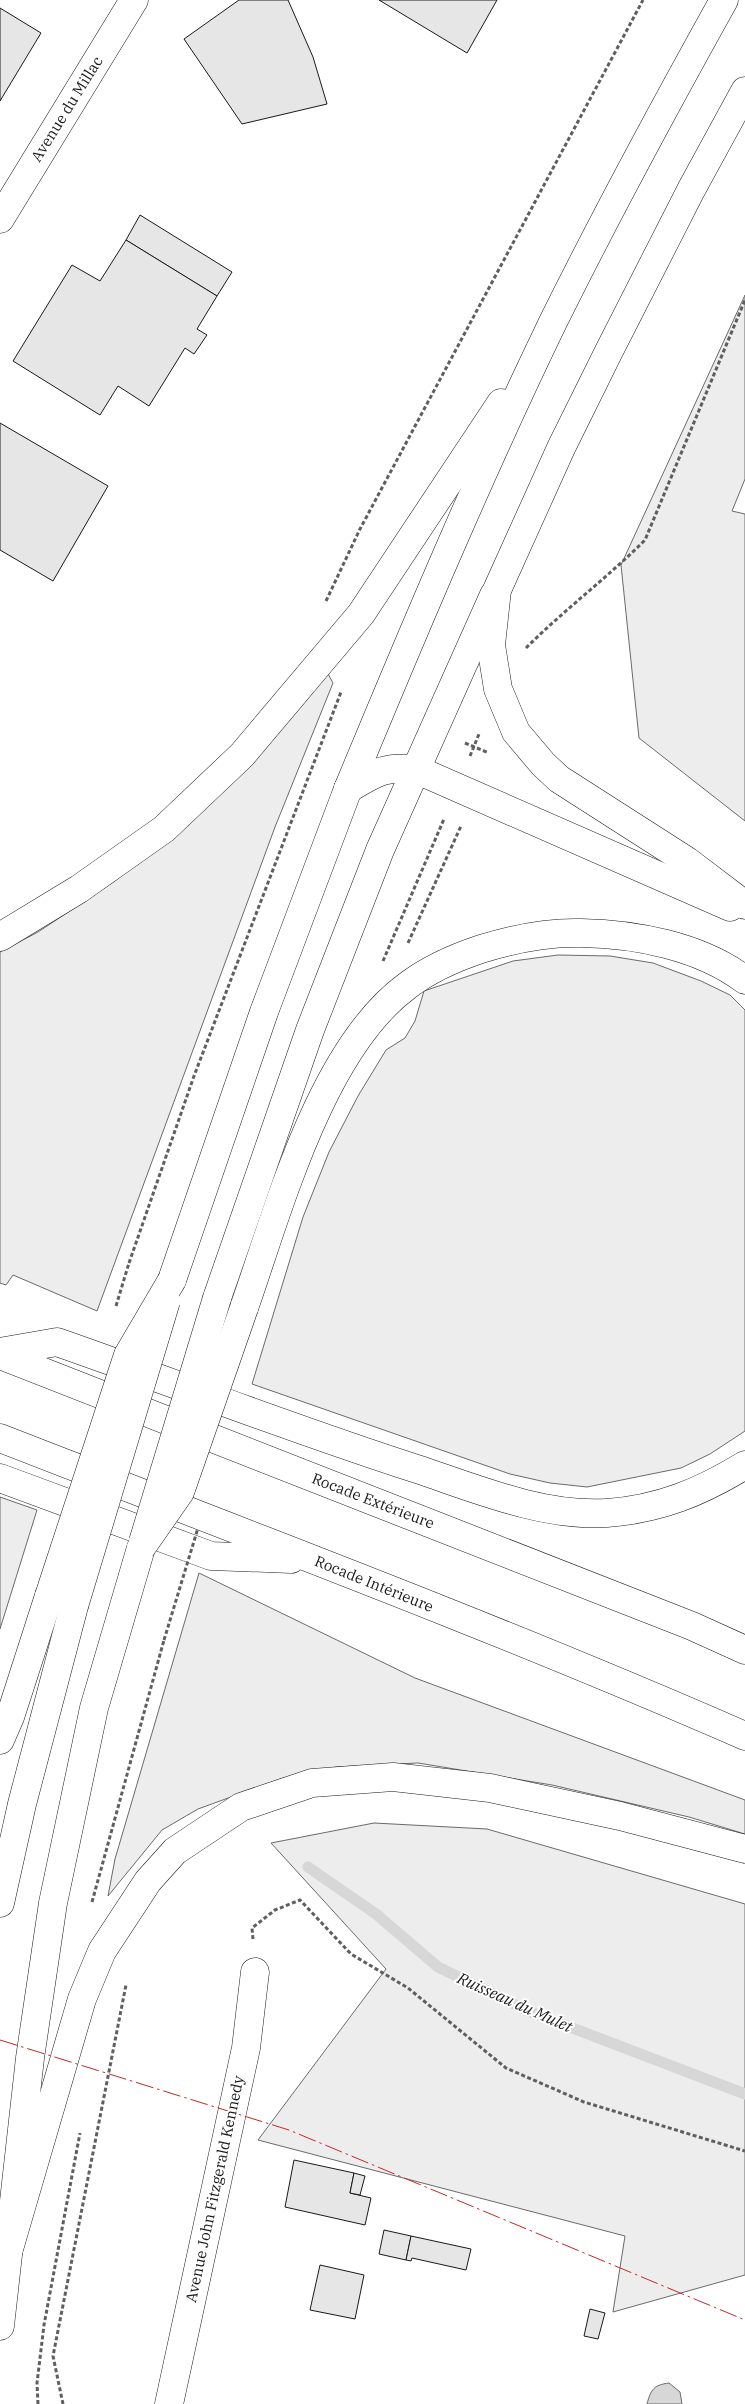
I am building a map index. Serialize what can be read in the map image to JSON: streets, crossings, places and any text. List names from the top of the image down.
{
  "streets": {
    "main road": [
      "Avenue du Millac",
      "Rocade Extérieure",
      "Rocade Intérieure",
      "Avenue John Fitzgerald Kennedy"
    ]
  },
  "water": ["Ruisseau du Mulet"]
}
